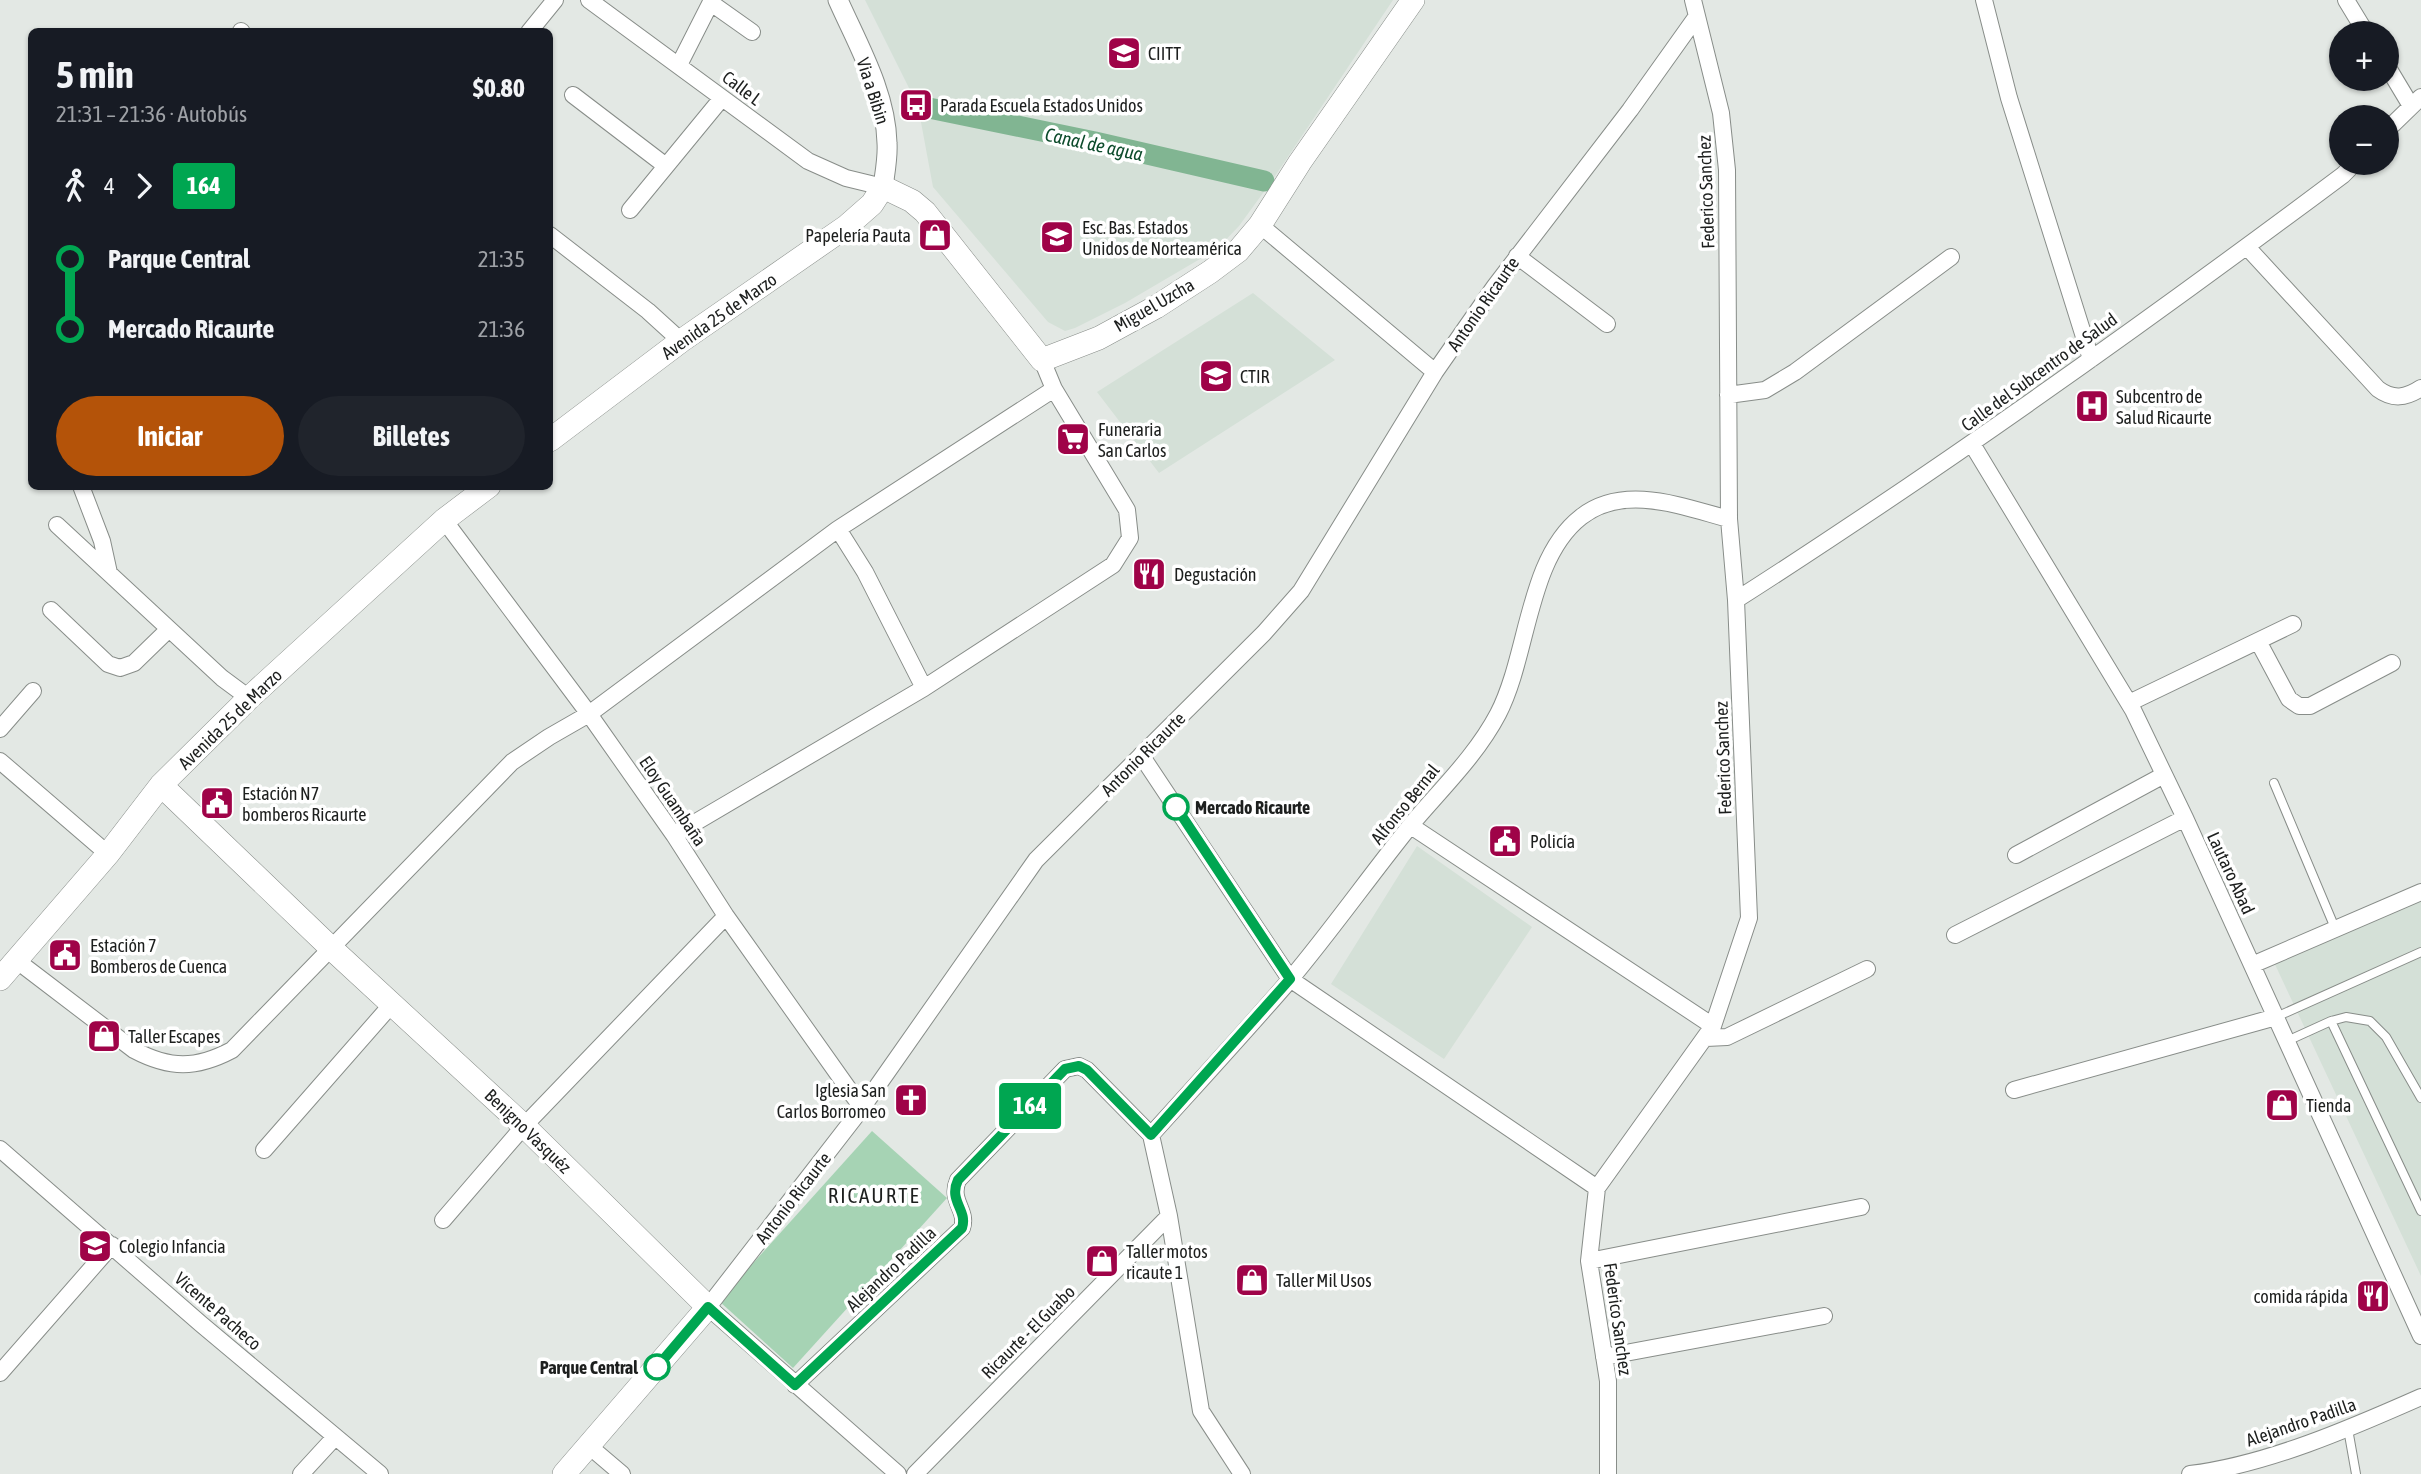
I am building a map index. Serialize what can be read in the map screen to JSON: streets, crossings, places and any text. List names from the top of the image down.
{
  "streets": {
    "main road": [
      "Antonio Ricaurte",
      "Miguel Uzcha",
      "Avenida 25 de Marzo",
      "Benigno Vasquéz"
    ],
    "street": [
      "Calle L",
      "Via a Bibin",
      "Federico Sanchez",
      "Calle del Subcentro de Salud",
      "Eloy Guambaña",
      "Alfonso Bernal",
      "Lautaro Abad",
      "Alejandro Padilla",
      "Vicente Pacheco",
      "Ricaurte - El Guabo"
    ]
  },
  "crossings": [
    ["Calle L", "Via a Bibin"],
    ["Calle L", "Avenida 25 de Marzo"],
    ["Via a Bibin", "Avenida 25 de Marzo"],
    ["Federico Sanchez", "Antonio Ricaurte"],
    ["Federico Sanchez", "Calle del Subcentro de Salud"],
    ["Federico Sanchez", "Alfonso Bernal"],
    ["Antonio Ricaurte", "Eloy Guambaña"],
    ["Antonio Ricaurte", "Benigno Vasquéz"],
    ["Avenida 25 de Marzo", "Eloy Guambaña"],
    ["Avenida 25 de Marzo", "Benigno Vasquéz"],
    ["Calle del Subcentro de Salud", "Lautaro Abad"],
    ["Alfonso Bernal", "Alejandro Padilla"],
    ["Benigno Vasquéz", "Alejandro Padilla"]
  ],
  "districts": ["RICAURTE"],
  "water": ["Canal de agua"],
  "places": {
    "school or university": [
      "CIITT",
      "Esc. Bas. Estados Unidos de Norteamérica",
      "CTIR",
      "Colegio Infancia"
    ],
    "bus stop": ["Parada Escuela Estados Unidos"],
    "shop": [
      "Papelería Pauta",
      "Taller Escapes",
      "Tienda",
      "Taller motos ricaute 1",
      "Taller Mil Usos"
    ],
    "hospital": ["Subcentro de Salud Ricaurte"],
    "supermarket": ["Funeraria San Carlos"],
    "restaurant": ["Degustación", "comida rápida"],
    "public building": ["Estación N7 bomberos Ricaurte", "Policía", "Estación 7 Bomberos de Cuenca"],
    "other": ["Mercado Ricaurte", "Parque Central"],
    "church": ["Iglesia San Carlos Borromeo"]
  },
  "lines": ["bus line 164"],
  "page": {
    "on_map": "164",
    "map_buttons": ["+", "−"],
    "heading": ["5 min", "21:31 – 21:36 · Autobús", "$0.80"],
    "legs": ["4", "164"],
    "list": [
      {
        "name": "Parque Central",
        "value": "21:35"
      },
      {
        "name": "Mercado Ricaurte",
        "value": "21:36"
      }
    ],
    "buttons": ["Iniciar", "Billetes"]
  }
}
